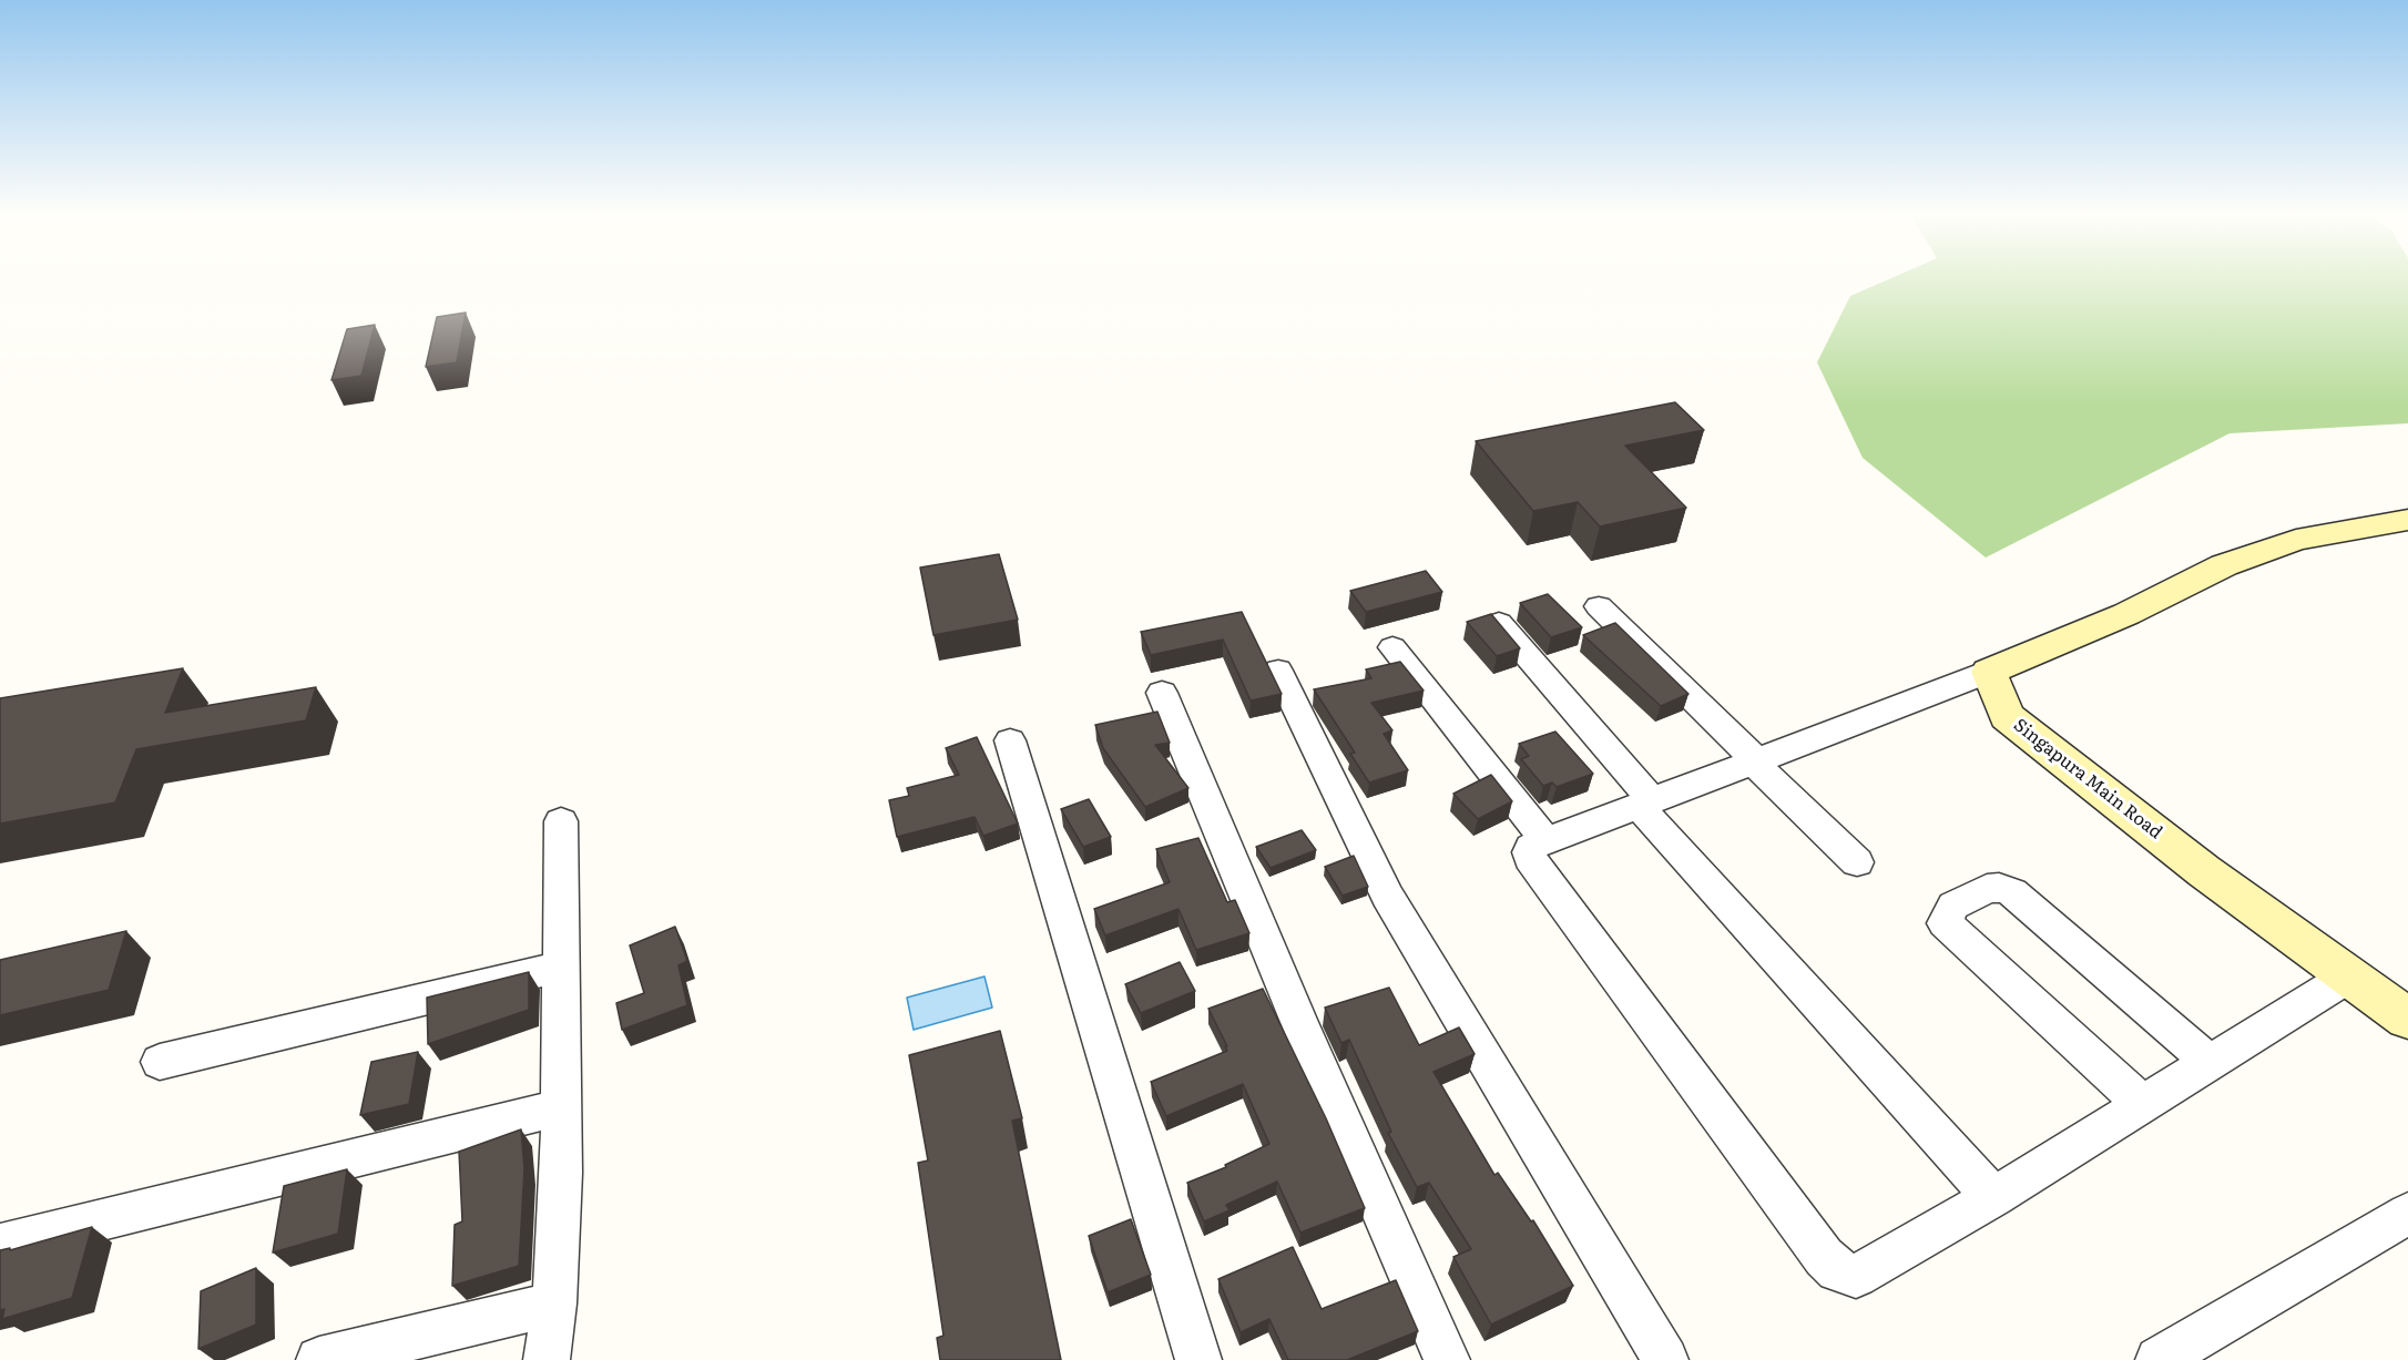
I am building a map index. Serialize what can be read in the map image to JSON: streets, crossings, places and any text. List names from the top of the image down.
{
  "streets": {
    "street": ["Singapura Main Road"]
  }
}
